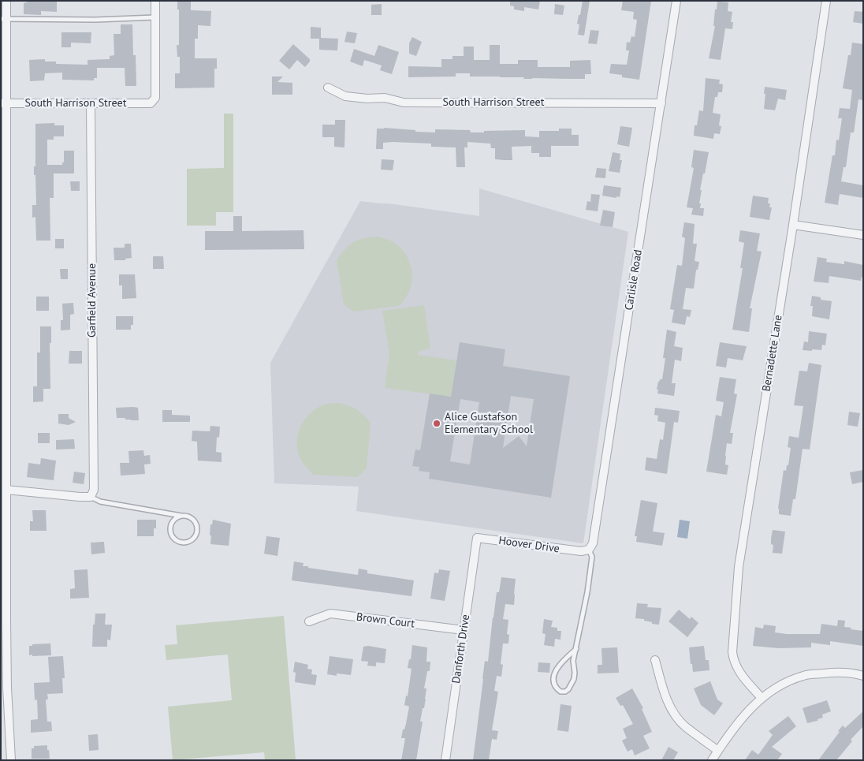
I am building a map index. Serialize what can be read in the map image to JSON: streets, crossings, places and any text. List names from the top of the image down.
{
  "streets": {
    "street": [
      "South Harrison Street",
      "Carlisle Road",
      "Garfield Avenue",
      "Bernadette Lane",
      "Hoover Drive",
      "Brown Court",
      "Danforth Drive"
    ]
  },
  "crossings": [
    ["South Harrison Street", "Carlisle Road"],
    ["South Harrison Street", "Garfield Avenue"],
    ["Carlisle Road", "Hoover Drive"],
    ["Hoover Drive", "Danforth Drive"],
    ["Brown Court", "Danforth Drive"]
  ],
  "places": ["Alice Gustafson Elementary School"]
}
